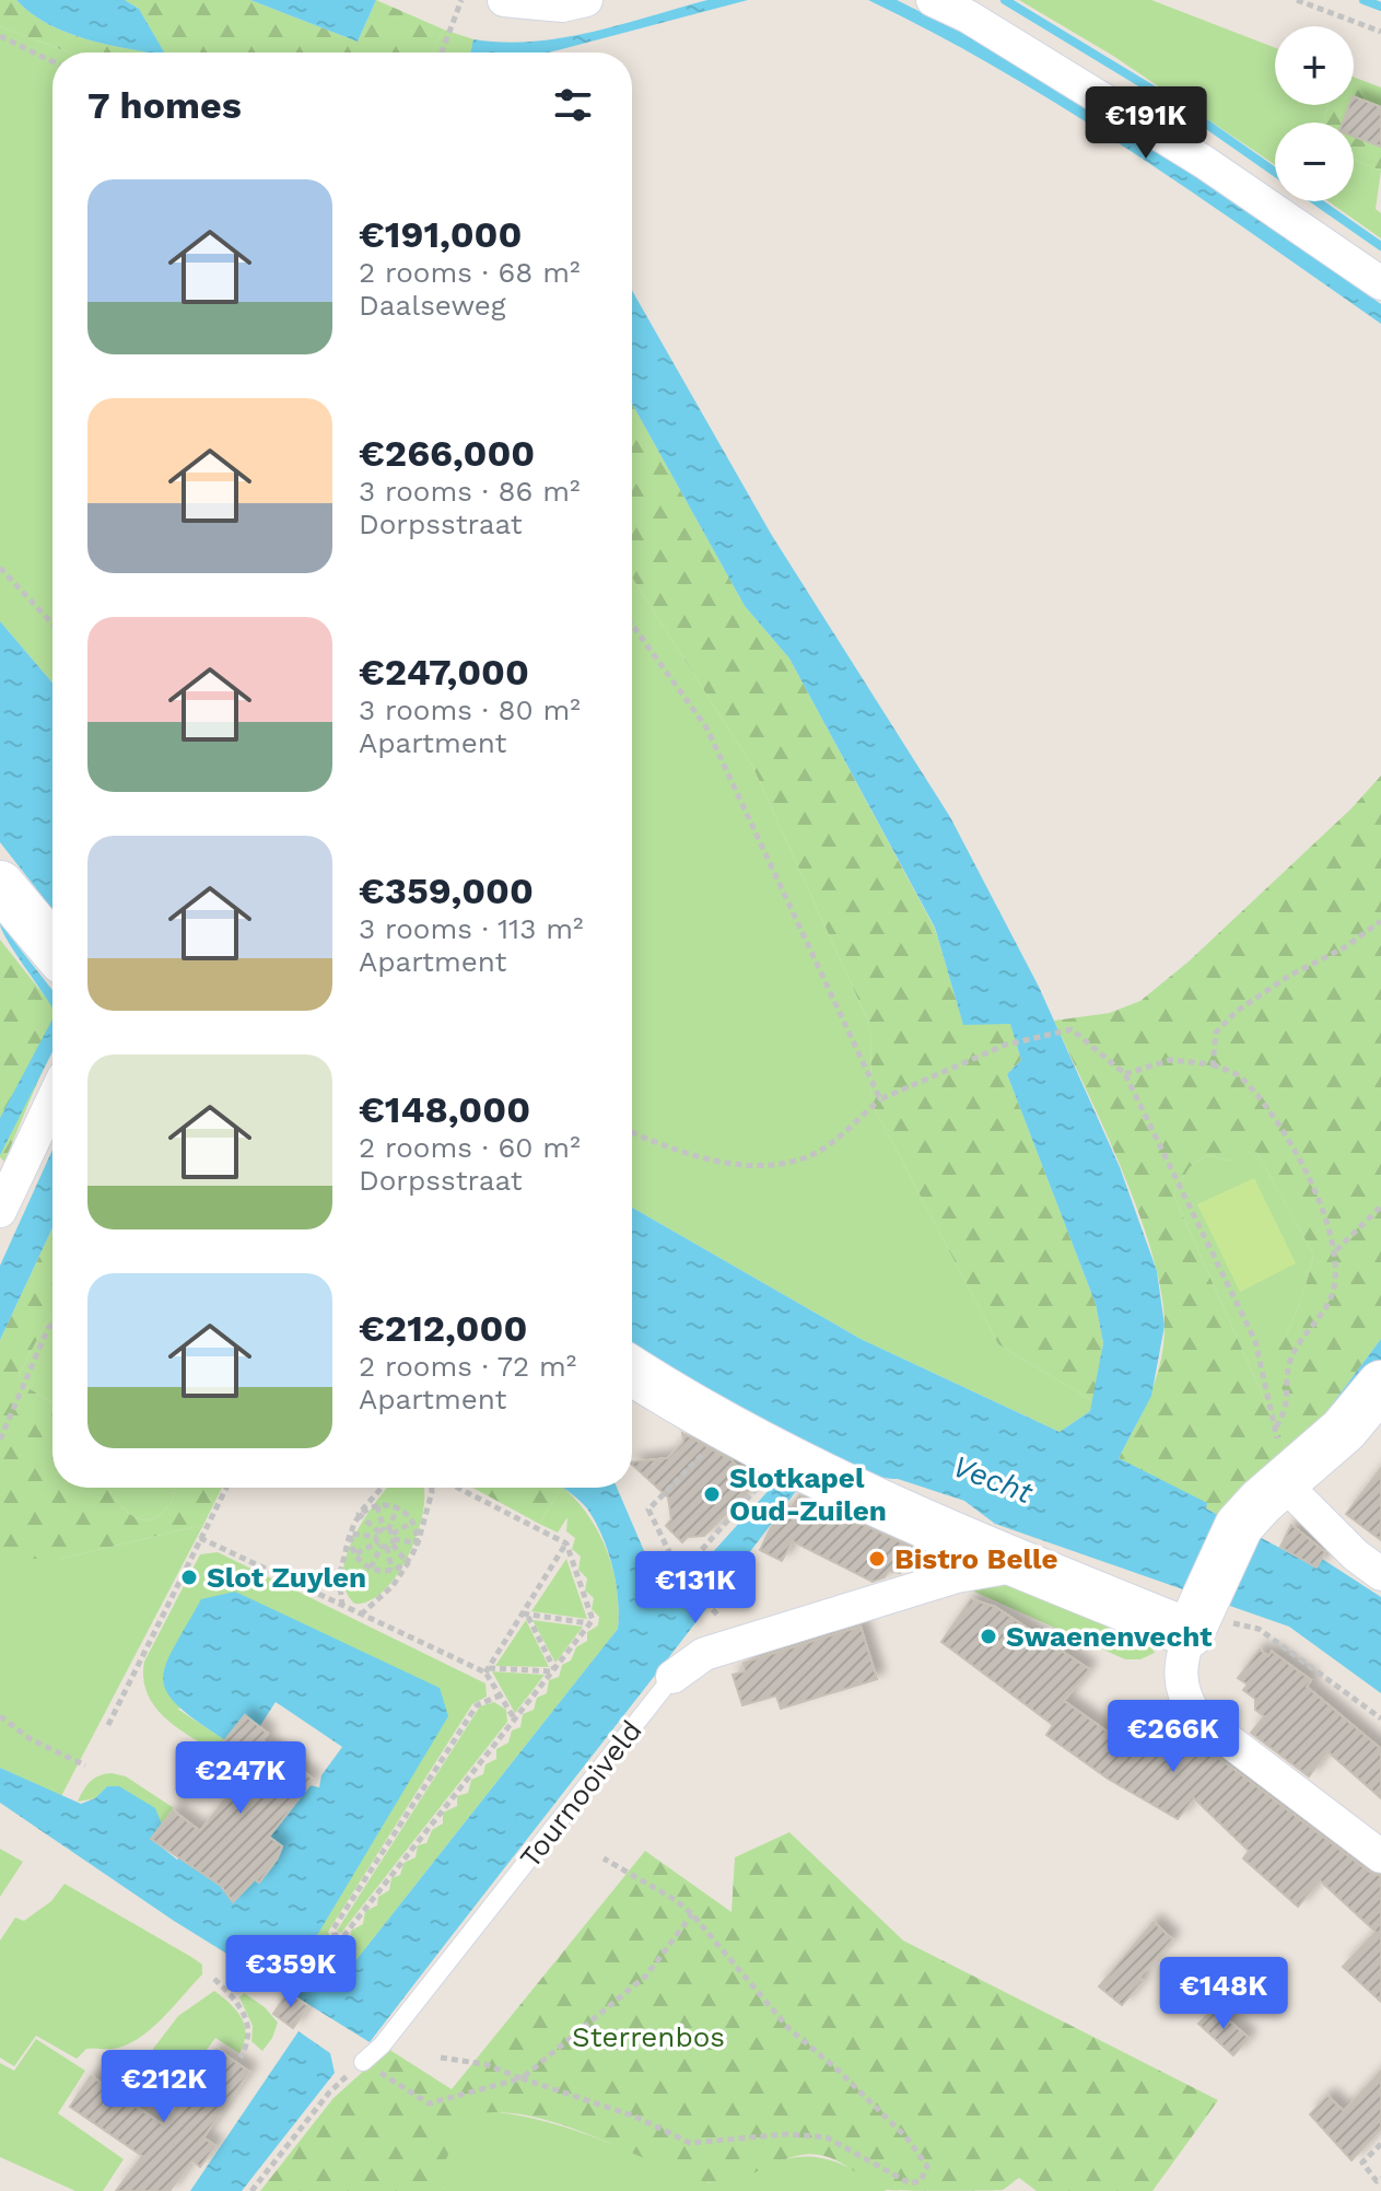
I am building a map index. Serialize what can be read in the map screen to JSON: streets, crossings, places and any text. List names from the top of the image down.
{
  "streets": {
    "street": ["Tournooiveld"]
  },
  "water": ["Vecht"],
  "parks": ["Sterrenbos"],
  "places": [
    "Slotkapel Oud-Zuilen",
    "Bistro Belle",
    "Slot Zuylen",
    "Swaenenvecht"
  ],
  "page": {
    "map_buttons": ["+", "−"],
    "heading": "7 homes",
    "price": [
      "€191K",
      "€131K",
      "€266K",
      "€247K",
      "€359K",
      "€148K",
      "€212K"
    ],
    "list": [
      {
        "name": "€191,000",
        "note": "2 rooms · 68 m² · Daalseweg"
      },
      {
        "name": "€266,000",
        "note": "3 rooms · 86 m² · Dorpsstraat"
      },
      {
        "name": "€247,000",
        "note": "3 rooms · 80 m² · Apartment"
      },
      {
        "name": "€359,000",
        "note": "3 rooms · 113 m² · Apartment"
      },
      {
        "name": "€148,000",
        "note": "2 rooms · 60 m² · Dorpsstraat"
      },
      {
        "name": "€212,000",
        "note": "2 rooms · 72 m² · Apartment"
      }
    ]
  }
}
